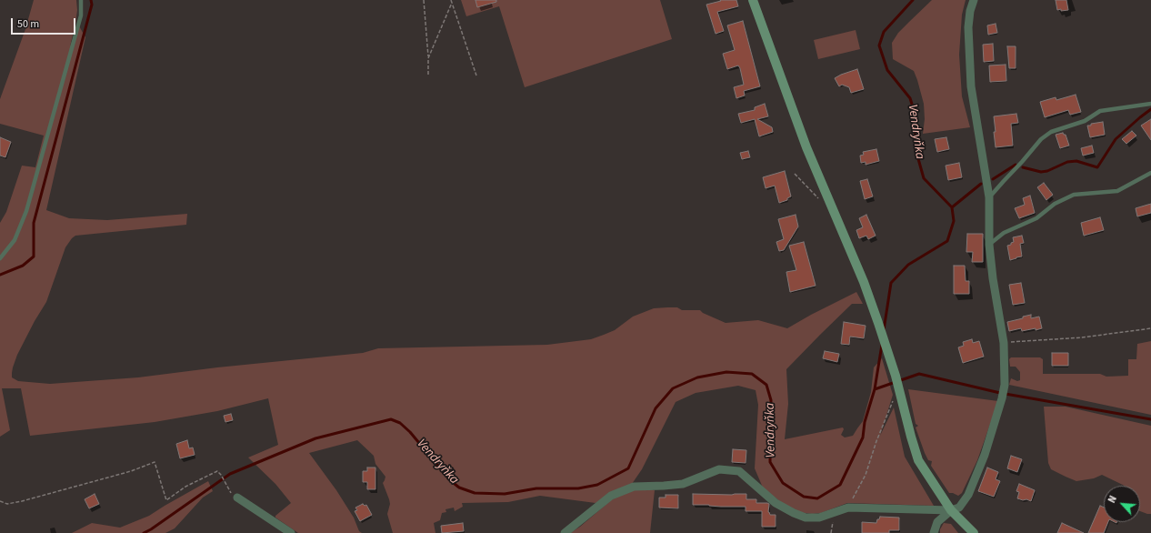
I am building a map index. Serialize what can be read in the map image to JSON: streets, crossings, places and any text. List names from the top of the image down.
{
  "water": ["Vendryňka"],
  "scale_bar": "50 m",
  "north": "top left"
}
